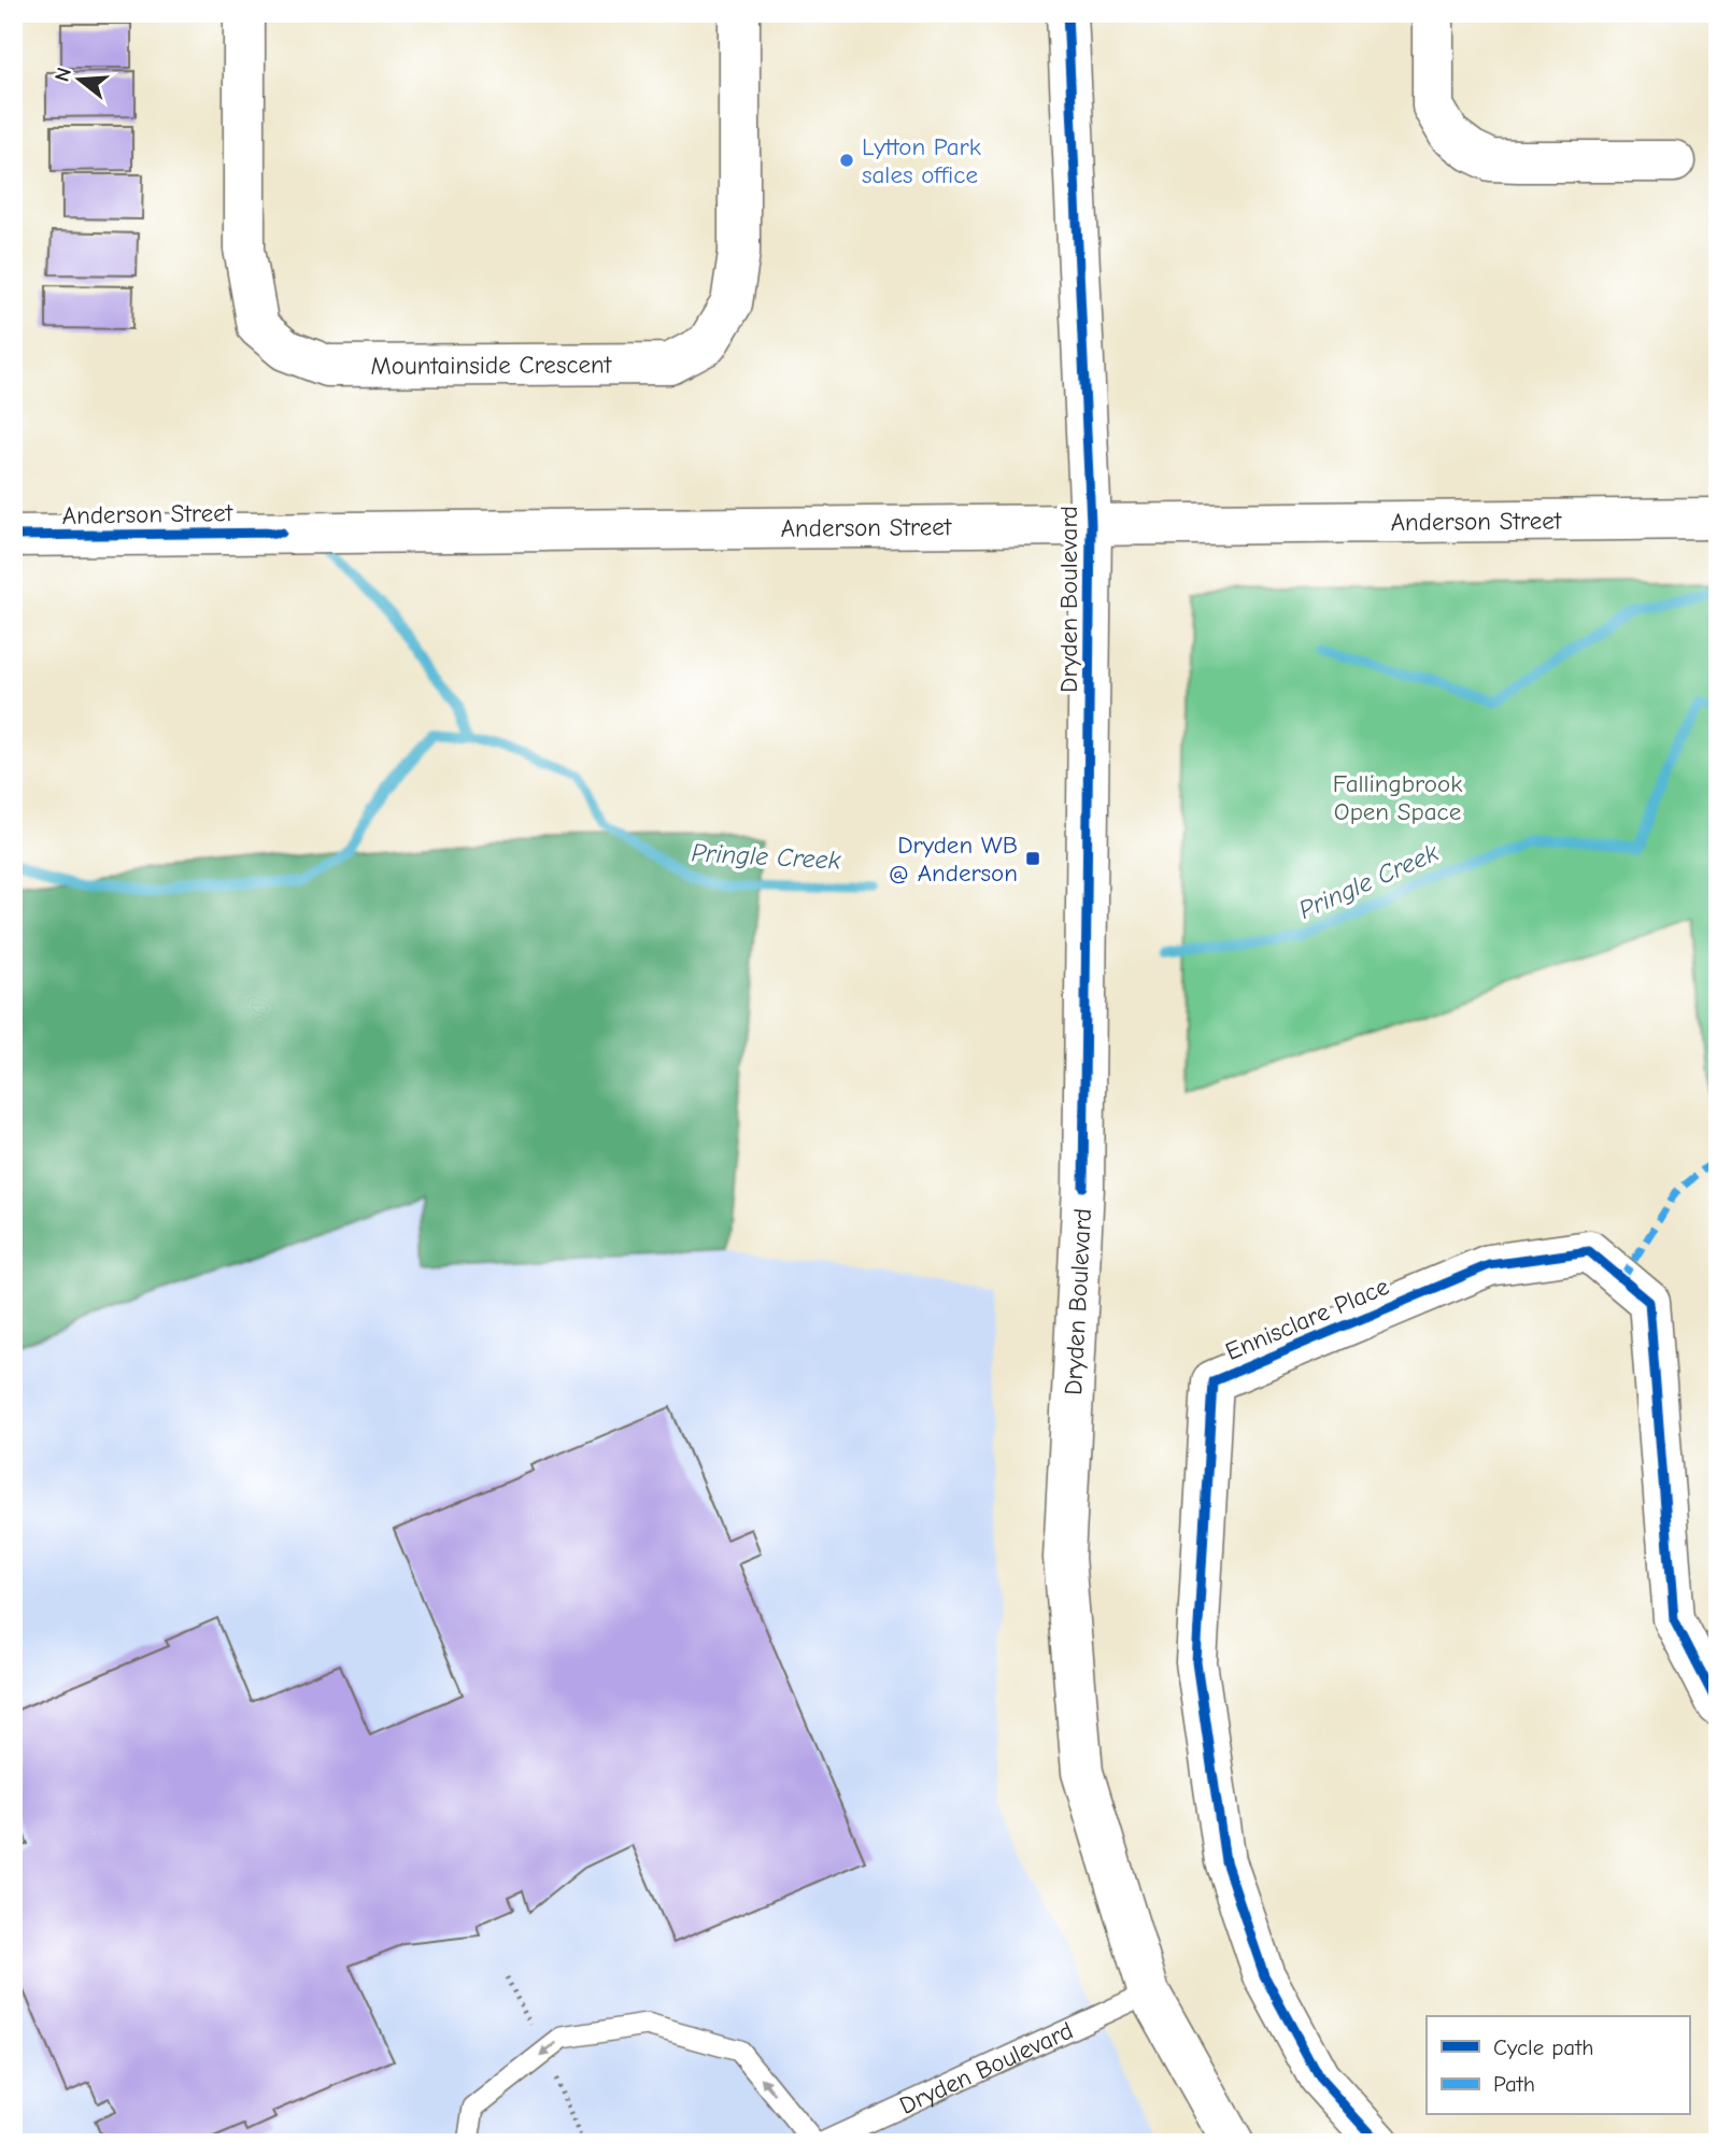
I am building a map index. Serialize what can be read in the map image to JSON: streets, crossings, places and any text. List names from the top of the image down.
{
  "streets": {
    "street": [
      "Mountainside Crescent",
      "Anderson Street",
      "Dryden Boulevard",
      "Ennisclare Place"
    ]
  },
  "crossings": [
    ["Anderson Street", "Dryden Boulevard"]
  ],
  "water": ["Pringle Creek"],
  "parks": ["Fallingbrook Open Space"],
  "places": {
    "other": ["Lytton Park sales office"],
    "transit": ["Dryden WB @ Anderson"]
  },
  "legend": ["Cycle path", "Path"],
  "north": "left"
}
